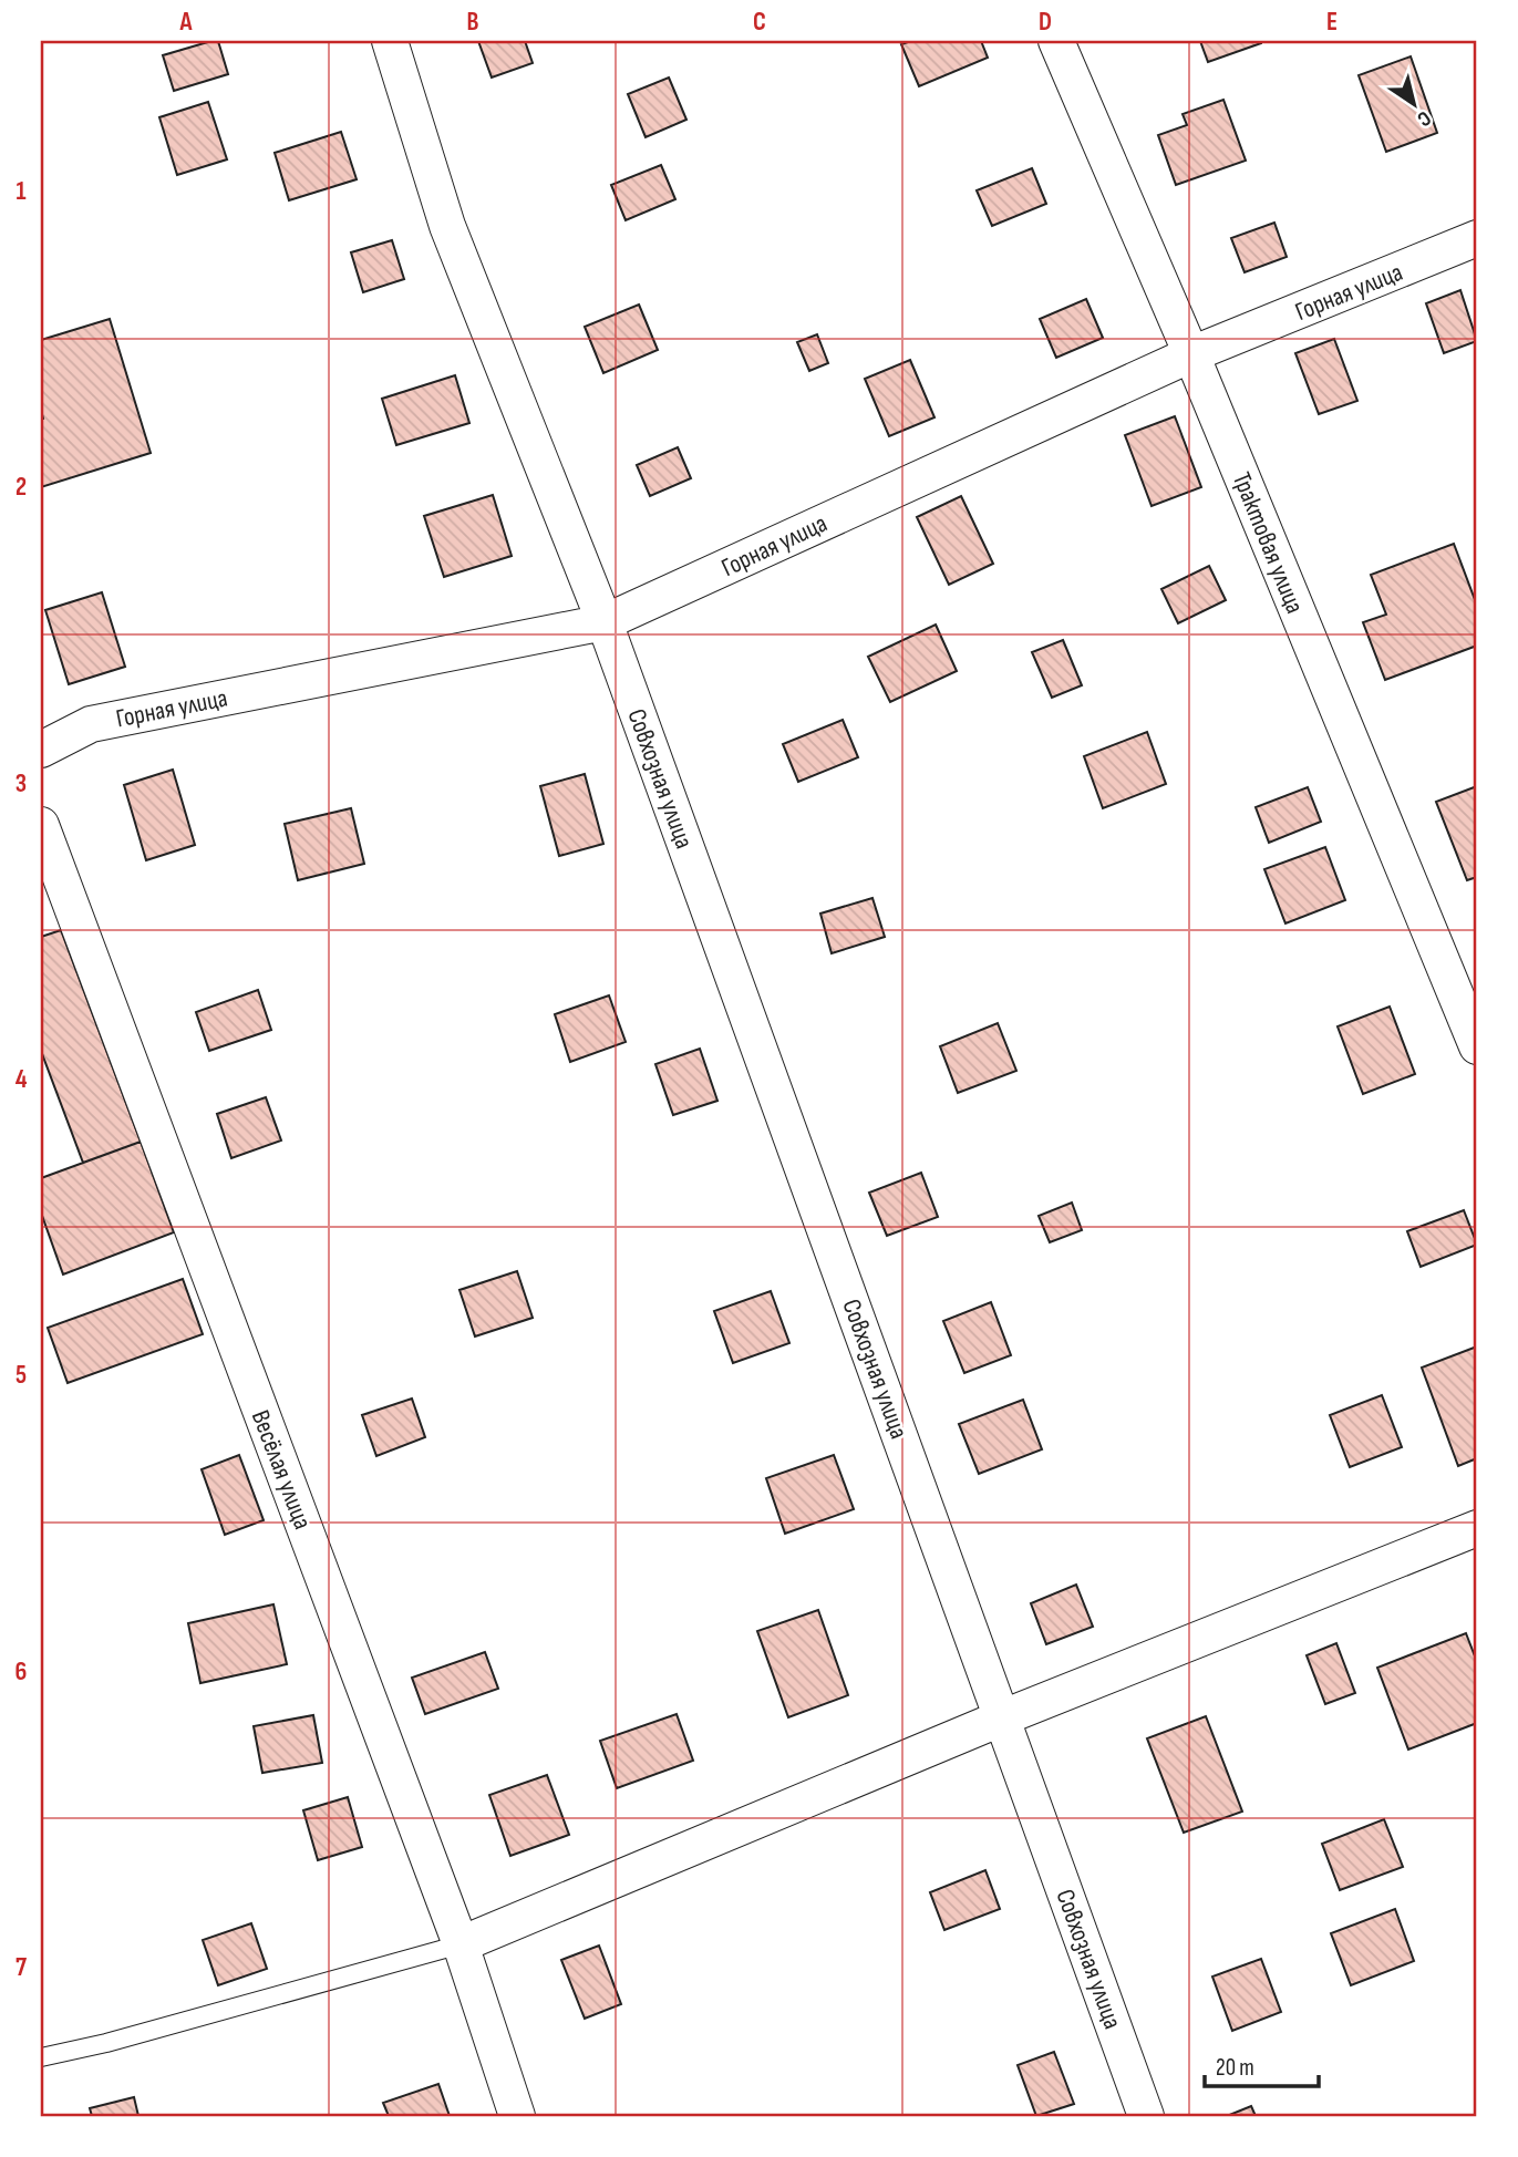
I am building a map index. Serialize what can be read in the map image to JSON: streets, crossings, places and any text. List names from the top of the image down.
{
  "streets": {
    "street": [
      "Горная улица",
      "Трактовая улица",
      "Совхозная улица",
      "Весёлая улица"
    ]
  },
  "crossings": [
    ["Горная улица", "Трактовая улица"],
    ["Горная улица", "Совхозная улица"]
  ],
  "scale_bar": "20 m",
  "north": "bottom right",
  "grid": {
    "columns": [
      "A",
      "B",
      "C",
      "D",
      "E"
    ],
    "rows": [
      "1",
      "2",
      "3",
      "4",
      "5",
      "6",
      "7"
    ]
  }
}
